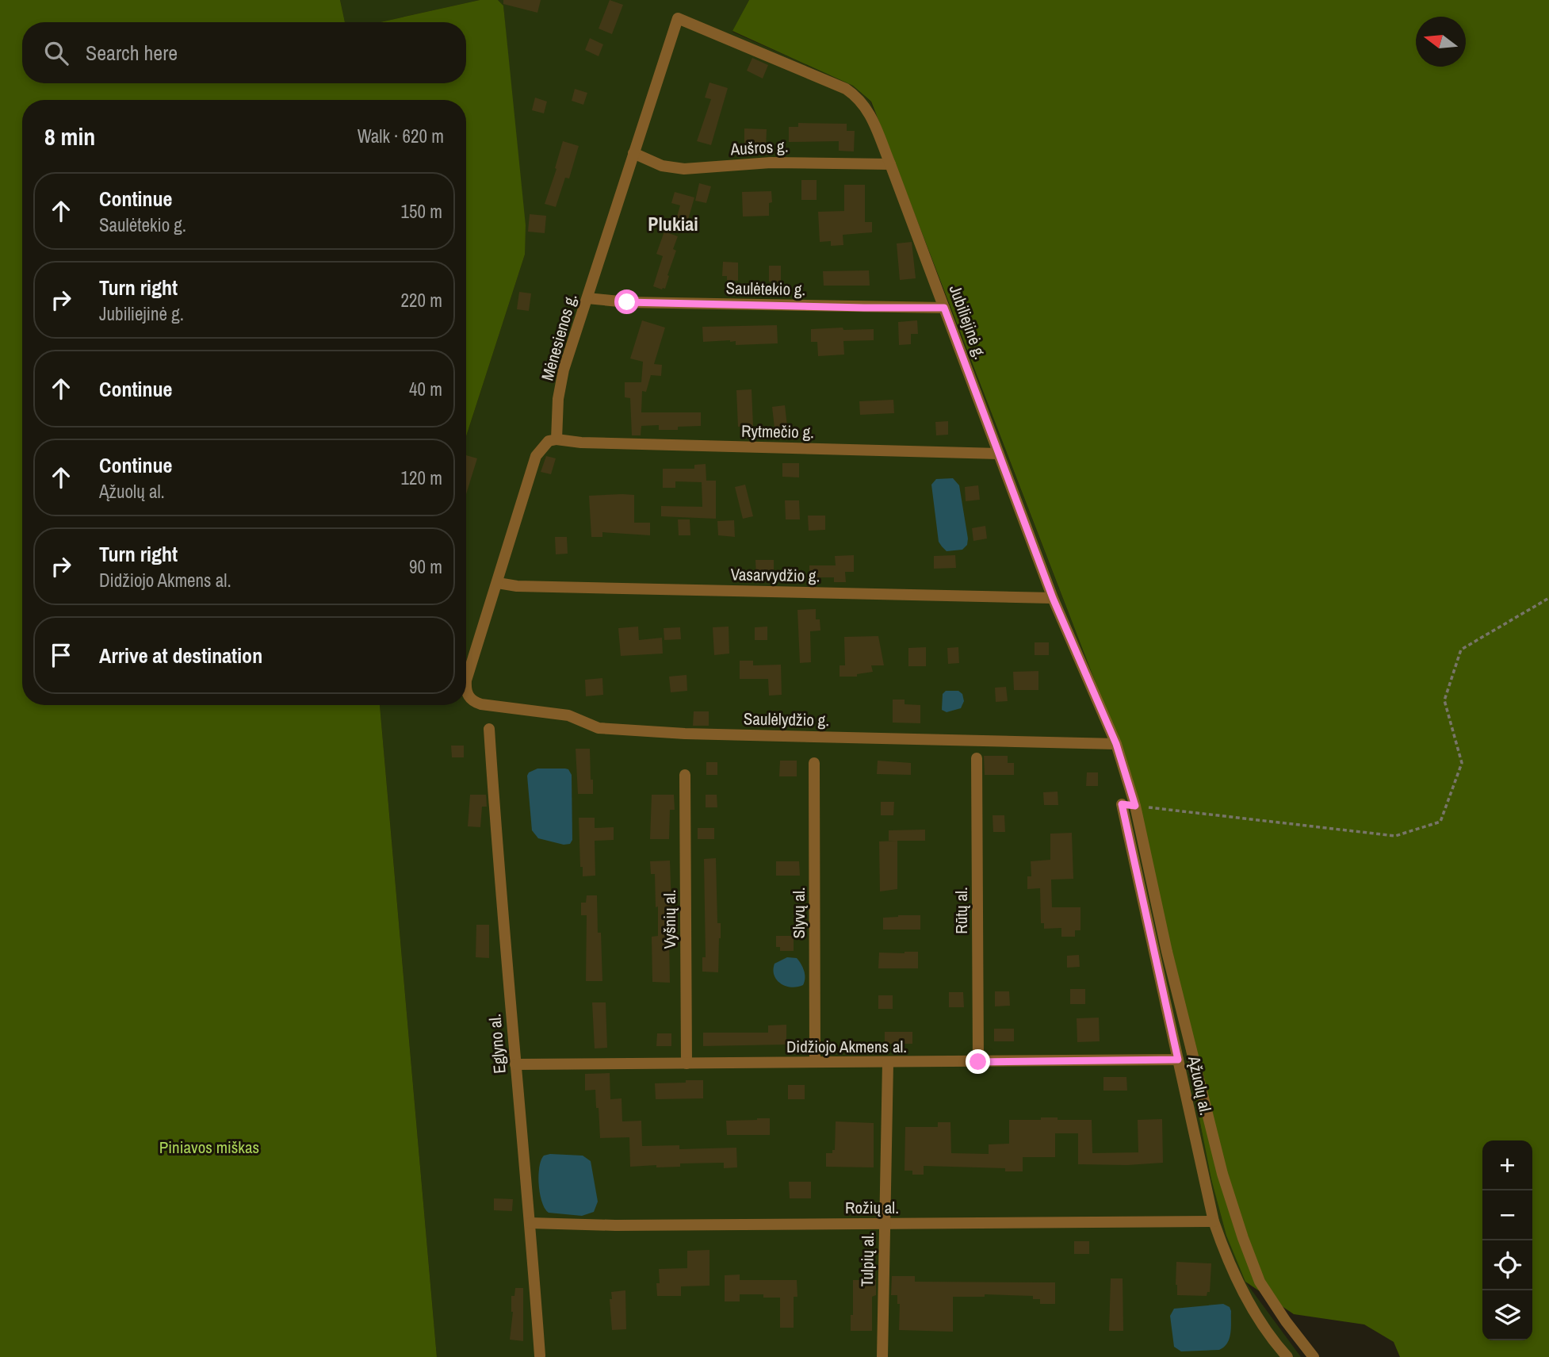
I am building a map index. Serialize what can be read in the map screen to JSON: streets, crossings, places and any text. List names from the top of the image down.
{
  "streets": {
    "street": [
      "Aušros g.",
      "Saulėtekio g.",
      "Jubiliejinė g.",
      "Mėnesienos g.",
      "Rytmečio g.",
      "Vasarvydžio g.",
      "Saulėlydžio g.",
      "Rūtų al.",
      "Slyvų al.",
      "Vyšnių al.",
      "Eglyno al.",
      "Didžiojo Akmens al.",
      "Ąžuolų al.",
      "Rožių al.",
      "Tulpių al."
    ]
  },
  "crossings": [
    ["Aušros g.", "Jubiliejinė g."],
    ["Aušros g.", "Mėnesienos g."],
    ["Saulėtekio g.", "Jubiliejinė g."],
    ["Saulėtekio g.", "Mėnesienos g."],
    ["Jubiliejinė g.", "Mėnesienos g."],
    ["Jubiliejinė g.", "Rytmečio g."],
    ["Jubiliejinė g.", "Vasarvydžio g."],
    ["Jubiliejinė g.", "Saulėlydžio g."],
    ["Mėnesienos g.", "Rytmečio g."],
    ["Vasarvydžio g.", "Saulėlydžio g."],
    ["Rūtų al.", "Didžiojo Akmens al."],
    ["Slyvų al.", "Didžiojo Akmens al."],
    ["Vyšnių al.", "Didžiojo Akmens al."],
    ["Eglyno al.", "Didžiojo Akmens al."],
    ["Eglyno al.", "Rožių al."],
    ["Didžiojo Akmens al.", "Ąžuolų al."],
    ["Didžiojo Akmens al.", "Tulpių al."],
    ["Ąžuolų al.", "Rožių al."],
    ["Rožių al.", "Tulpių al."]
  ],
  "districts": ["Plukiai"],
  "parks": ["Piniavos miškas"],
  "north": "left",
  "page": {
    "search": "Search here",
    "heading": ["8 min", "Walk · 620 m"],
    "list": [
      ["Continue", "Saulėtekio g.", "150 m"],
      ["Turn right", "Jubiliejinė g.", "220 m"],
      ["Continue", "40 m"],
      ["Continue", "Ąžuolų al.", "120 m"],
      ["Turn right", "Didžiojo Akmens al.", "90 m"],
      "Arrive at destination"
    ],
    "map_buttons": ["+", "−"]
  }
}
